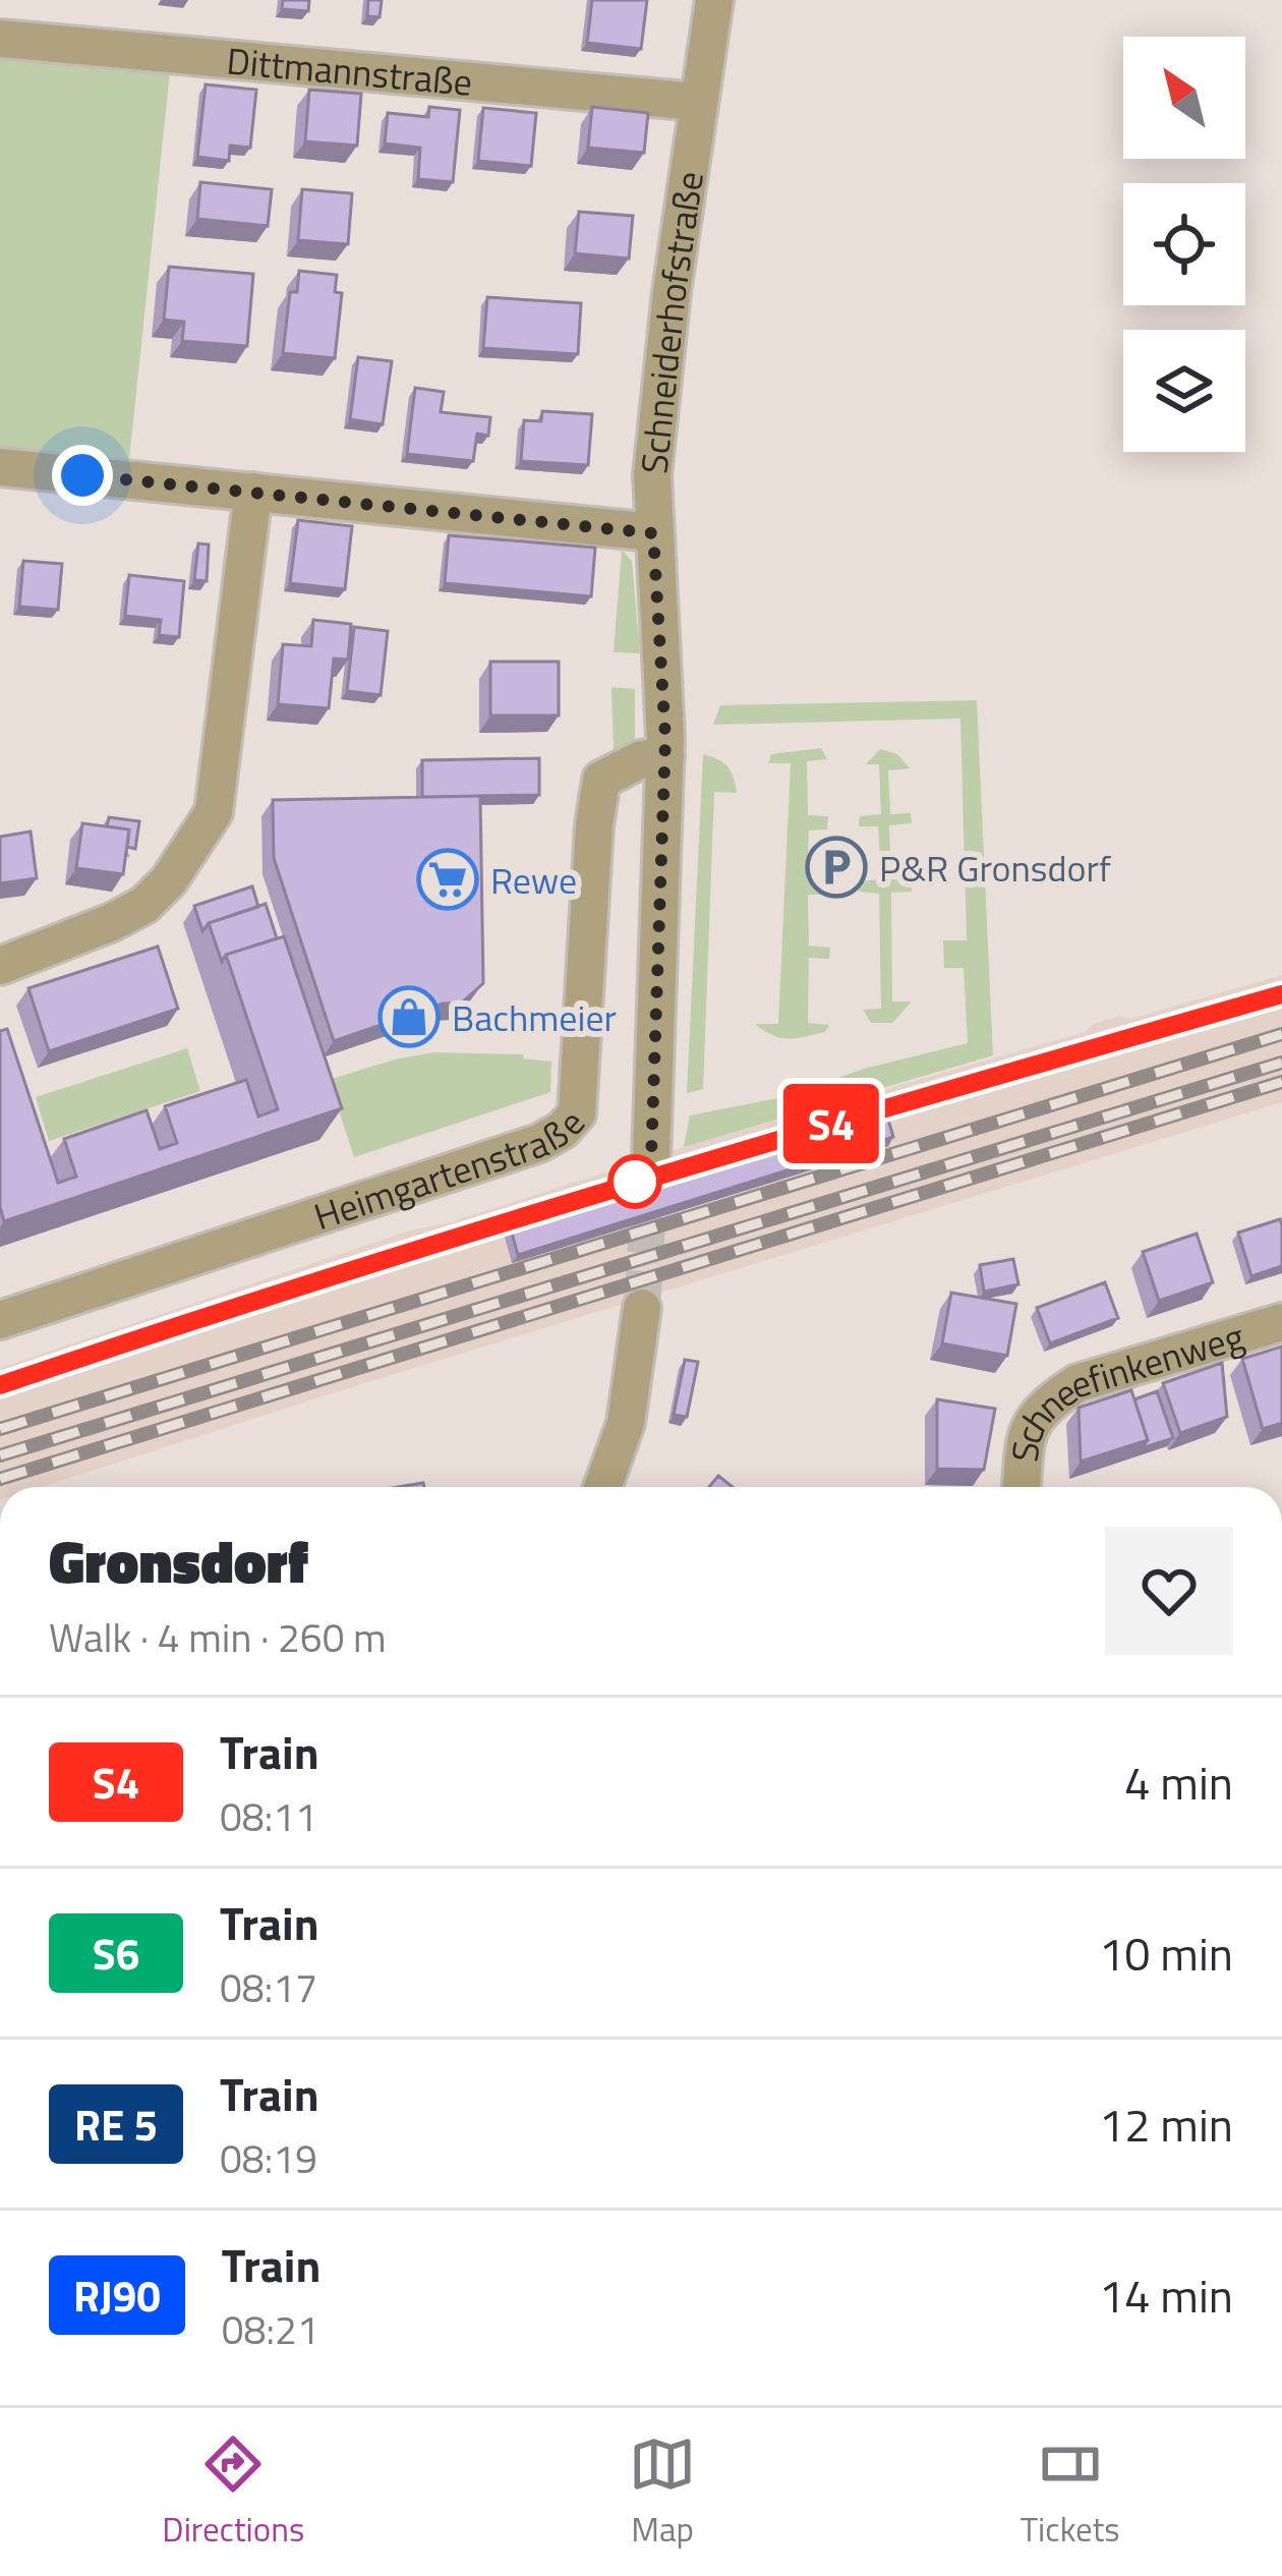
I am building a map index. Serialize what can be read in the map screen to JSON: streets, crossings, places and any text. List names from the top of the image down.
{
  "streets": {
    "street": [
      "Dittmannstraße",
      "Schneiderhofstraße",
      "Heimgartenstraße",
      "Schneefinkenweg"
    ]
  },
  "crossings": [
    ["Dittmannstraße", "Schneiderhofstraße"],
    ["Schneiderhofstraße", "Heimgartenstraße"]
  ],
  "places": {
    "parking": ["P&R Gronsdorf"],
    "supermarket": ["Rewe"],
    "shop": ["Bachmeier"]
  },
  "north": "top left",
  "page": {
    "on_map": "S4",
    "heading": ["Gronsdorf", "Walk · 4 min · 260 m"],
    "list": [
      {
        "mark": "S4",
        "name": "Train",
        "note": "08:11",
        "value": "4 min"
      },
      {
        "mark": "S6",
        "name": "Train",
        "note": "08:17",
        "value": "10 min"
      },
      {
        "mark": "RE 5",
        "name": "Train",
        "note": "08:19",
        "value": "12 min"
      },
      {
        "mark": "RJ90",
        "name": "Train",
        "note": "08:21",
        "value": "14 min"
      }
    ],
    "tabs": ["Directions", "Map", "Tickets"]
  }
}
